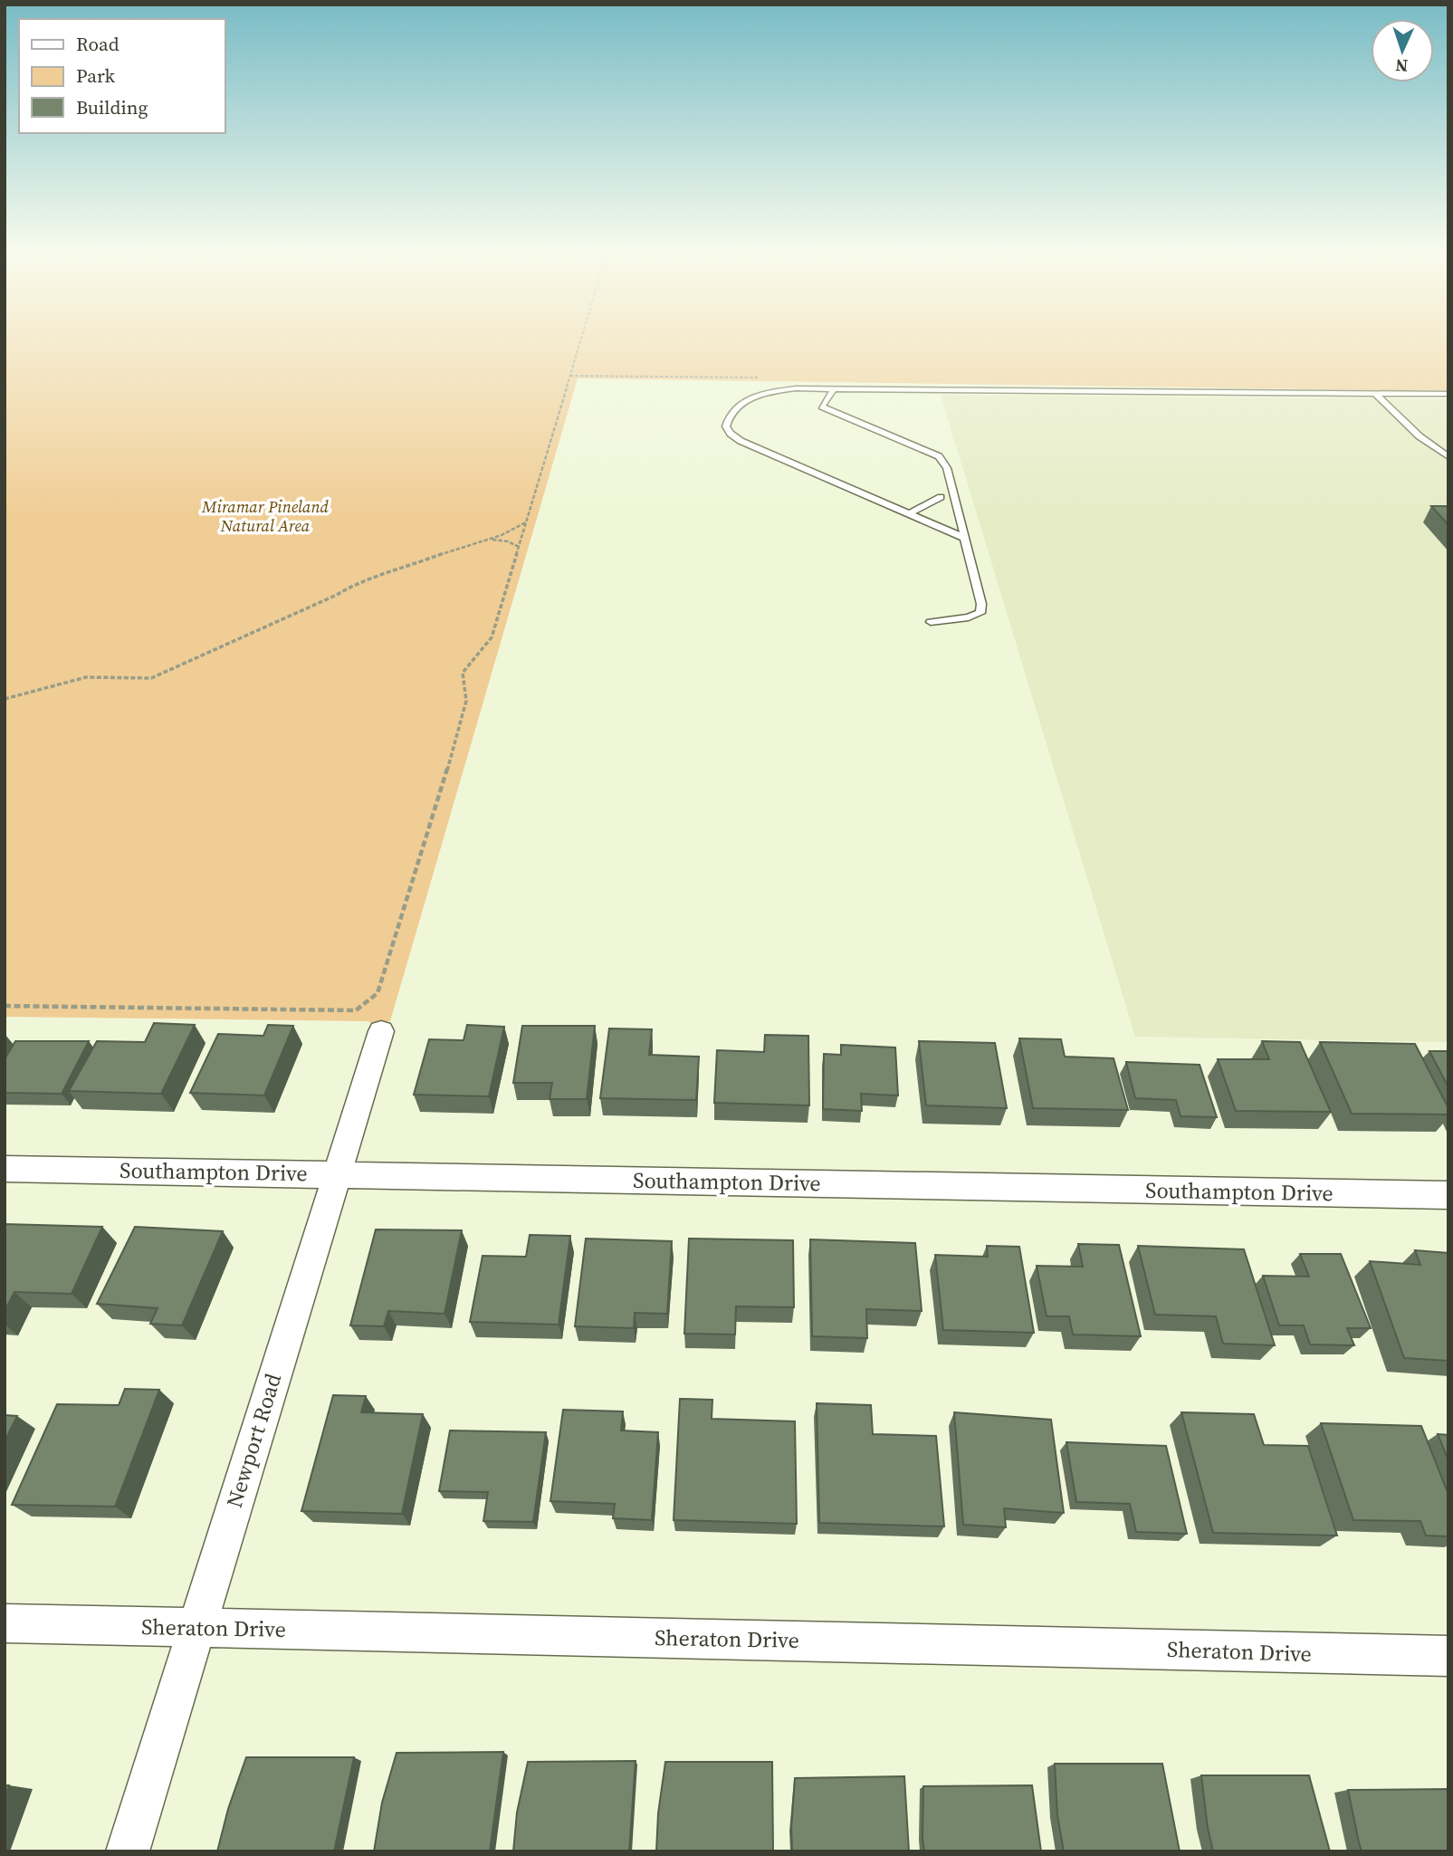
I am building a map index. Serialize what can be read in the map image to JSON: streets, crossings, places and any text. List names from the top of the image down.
{
  "streets": {
    "street": ["Southampton Drive", "Newport Road", "Sheraton Drive"]
  },
  "crossings": [
    ["Southampton Drive", "Newport Road"],
    ["Newport Road", "Sheraton Drive"]
  ],
  "parks": ["Miramar Pineland Natural Area"],
  "legend": ["Road", "Park", "Building"],
  "north": "bottom"
}
